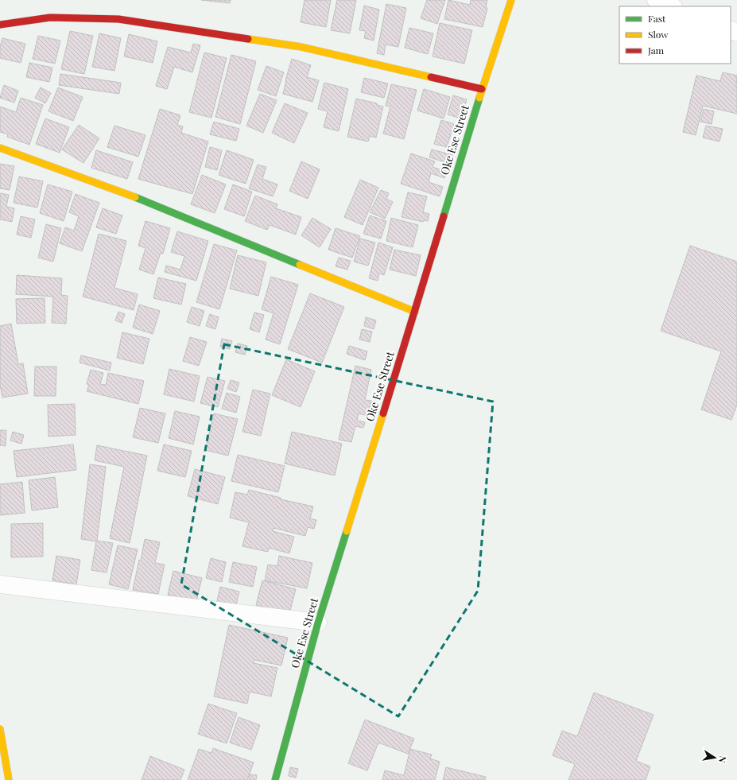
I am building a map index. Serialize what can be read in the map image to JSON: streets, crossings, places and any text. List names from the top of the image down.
{
  "streets": {
    "street": ["Oke Ese Street"]
  },
  "legend": ["Fast", "Slow", "Jam"],
  "north": "right"
}
